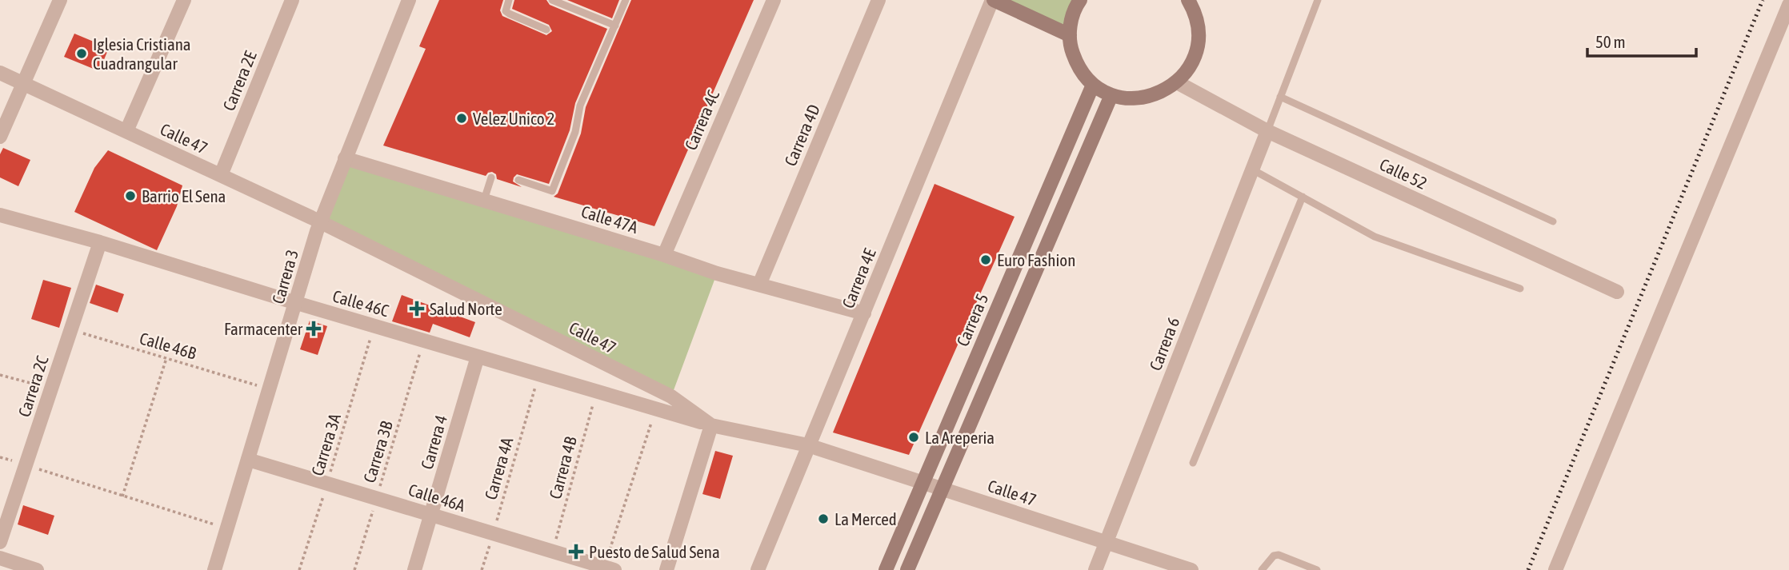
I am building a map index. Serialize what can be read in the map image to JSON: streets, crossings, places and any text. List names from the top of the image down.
{
  "streets": {
    "main road": ["Carrera 5"],
    "street": [
      "Carrera 2E",
      "Carrera 4C",
      "Carrera 4D",
      "Calle 47",
      "Calle 52",
      "Calle 47A",
      "Carrera 3",
      "Carrera 4E",
      "Calle 46C",
      "Carrera 6",
      "Carrera 2C",
      "Carrera 4",
      "Calle 46A"
    ],
    "path": [
      "Calle 46B",
      "Carrera 3A",
      "Carrera 3B",
      "Carrera 4B",
      "Carrera 4A"
    ]
  },
  "crossings": [
    ["Carrera 2E", "Calle 47"],
    ["Carrera 4C", "Calle 47A"],
    ["Carrera 4D", "Calle 47A"],
    ["Calle 47", "Carrera 3"],
    ["Calle 47", "Carrera 4E"],
    ["Calle 47", "Calle 46C"],
    ["Calle 47", "Carrera 5"],
    ["Calle 47", "Carrera 6"],
    ["Calle 52", "Carrera 6"],
    ["Calle 47A", "Carrera 3"],
    ["Calle 47A", "Carrera 4E"],
    ["Carrera 3", "Calle 46C"],
    ["Carrera 3", "Calle 46A"],
    ["Calle 46C", "Carrera 2C"],
    ["Calle 46C", "Carrera 4"],
    ["Calle 46C", "Carrera 3A"],
    ["Calle 46C", "Carrera 3B"],
    ["Calle 46C", "Carrera 4B"],
    ["Calle 46C", "Carrera 4A"],
    ["Calle 46B", "Carrera 2C"],
    ["Carrera 4", "Calle 46A"],
    ["Carrera 3A", "Calle 46A"],
    ["Carrera 3B", "Calle 46A"],
    ["Carrera 4B", "Calle 46A"],
    ["Carrera 4A", "Calle 46A"]
  ],
  "places": {
    "other": [
      "Iglesia Cristiana Cuadrangular",
      "Velez Unico 2",
      "Barrio El Sena",
      "Euro Fashion",
      "La Areperia",
      "La Merced"
    ],
    "health": ["Salud Norte", "Farmacenter", "Puesto de Salud Sena"]
  },
  "scale_bar": "50 m"
}
